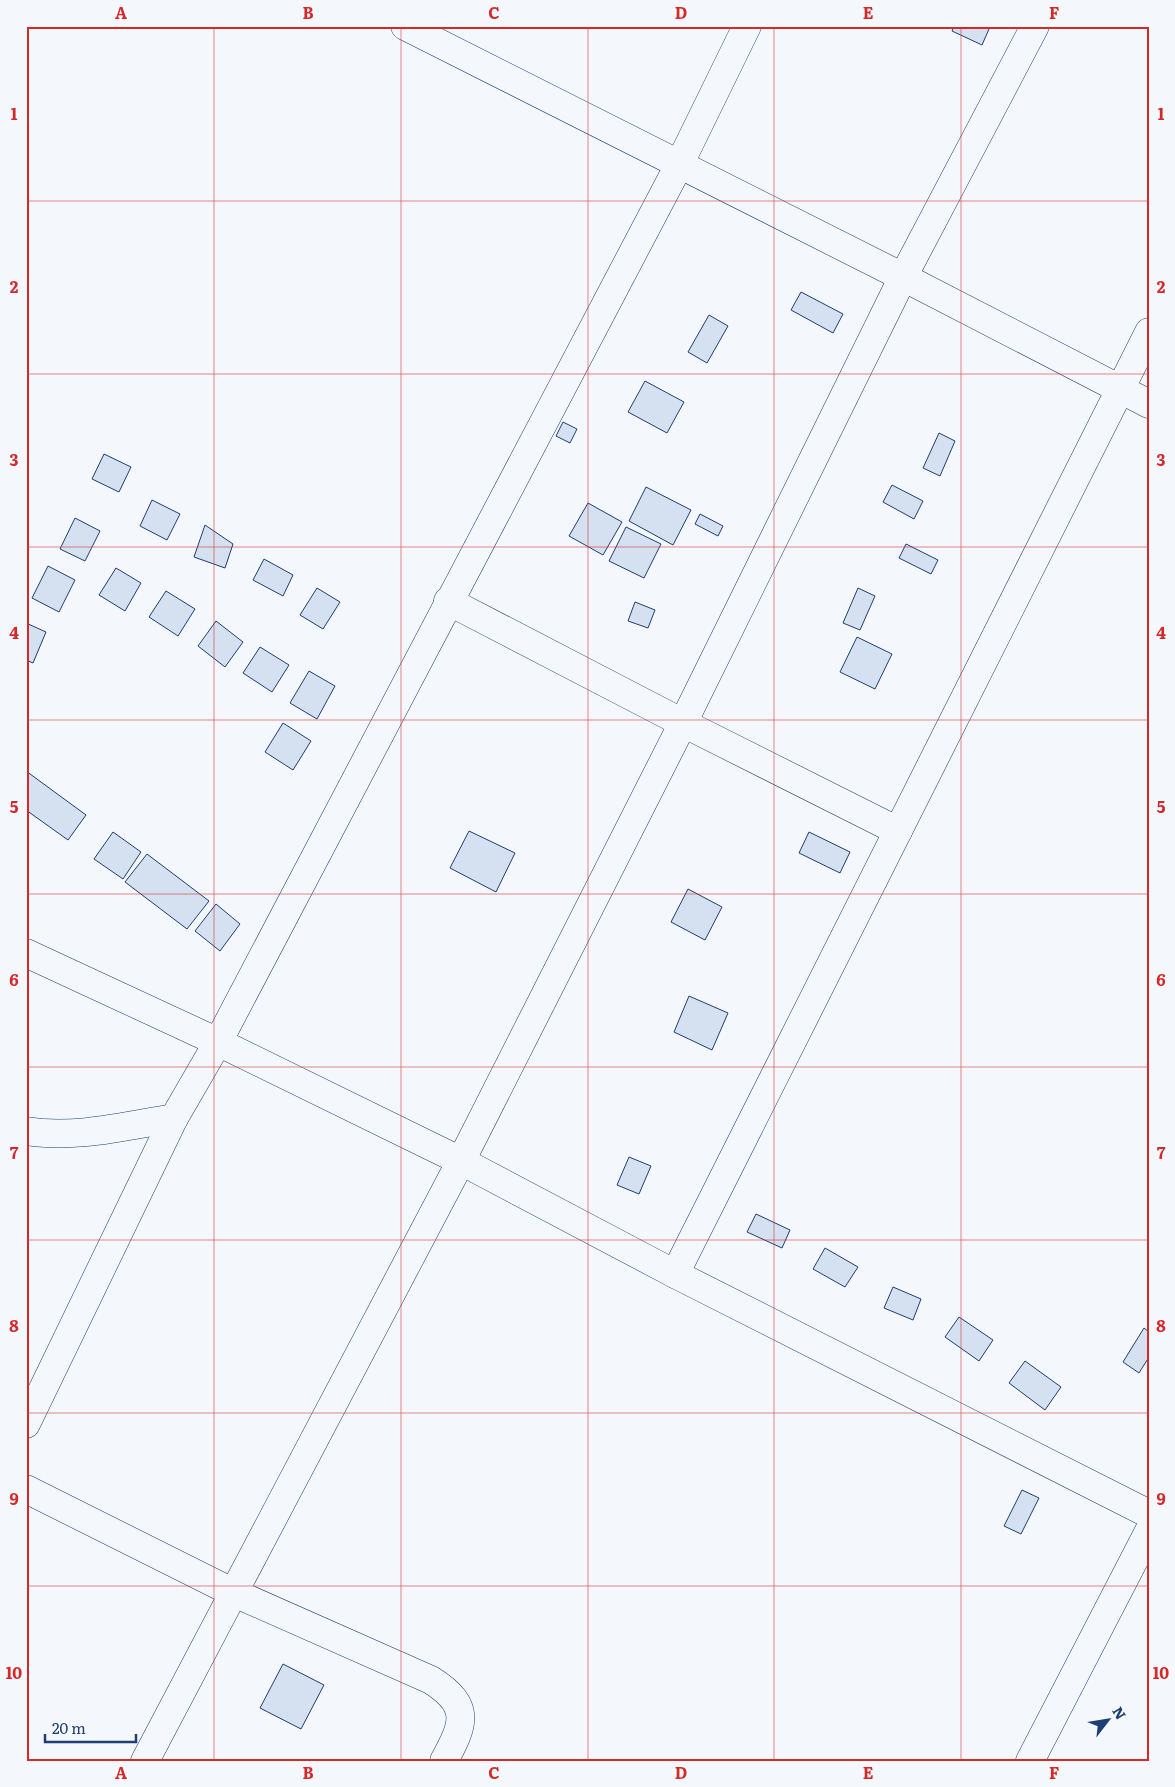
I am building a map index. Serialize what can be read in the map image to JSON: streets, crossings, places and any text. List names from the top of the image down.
{
  "scale_bar": "20 m",
  "north": "top right",
  "grid": {
    "columns": [
      "A",
      "B",
      "C",
      "D",
      "E",
      "F"
    ],
    "rows": [
      "1",
      "2",
      "3",
      "4",
      "5",
      "6",
      "7",
      "8",
      "9",
      "10"
    ]
  }
}
